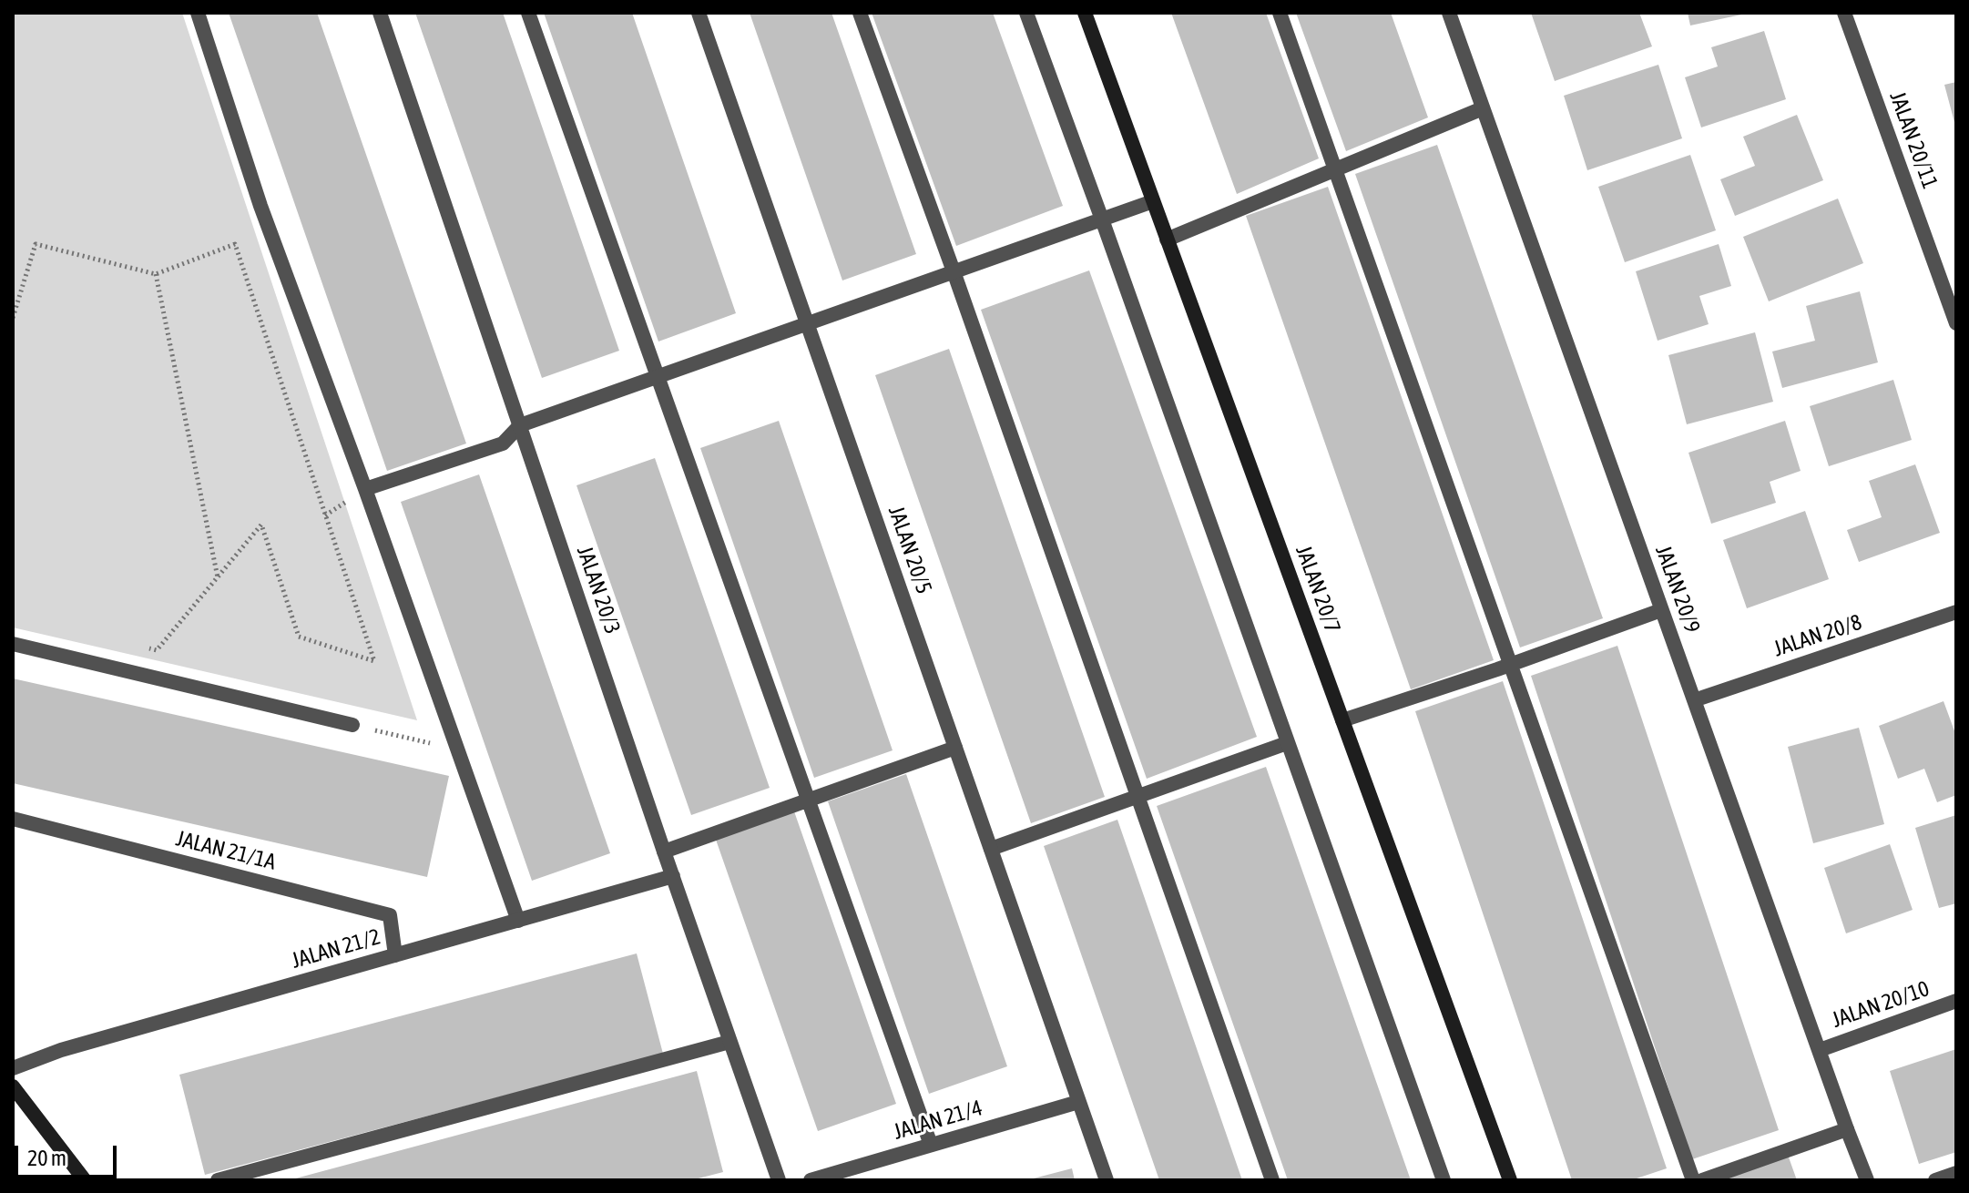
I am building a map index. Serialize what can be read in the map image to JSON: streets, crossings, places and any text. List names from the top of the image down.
{
  "streets": {
    "street": [
      "JALAN 20/11",
      "JALAN 20/5",
      "JALAN 20/7",
      "JALAN 20/9",
      "JALAN 20/3",
      "JALAN 20/8",
      "JALAN 21/1A",
      "JALAN 21/2",
      "JALAN 20/10",
      "JALAN 21/4"
    ]
  },
  "crossings": [
    ["JALAN 20/5", "JALAN 21/4"],
    ["JALAN 20/9", "JALAN 20/8"],
    ["JALAN 20/9", "JALAN 20/10"],
    ["JALAN 20/3", "JALAN 21/2"],
    ["JALAN 21/1A", "JALAN 21/2"]
  ],
  "scale_bar": "20 m"
}
